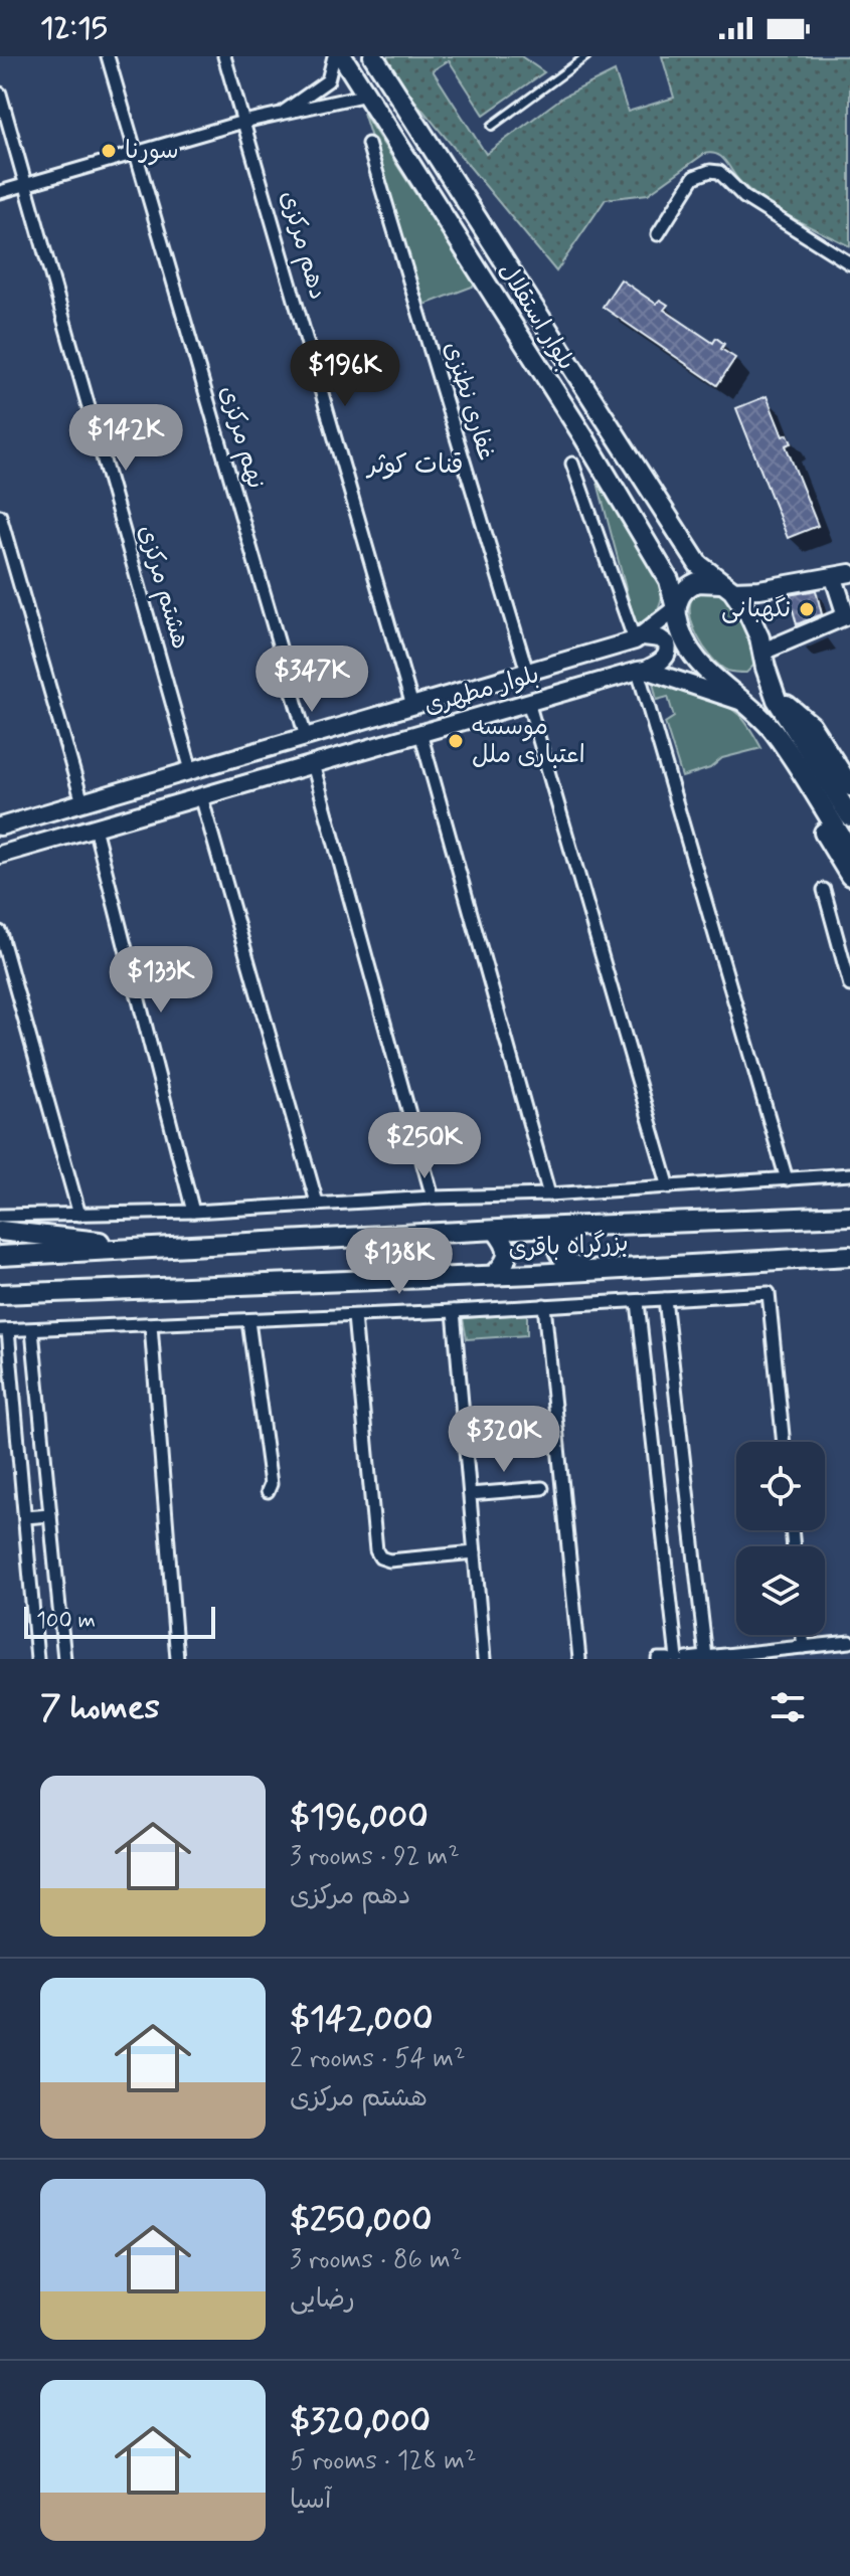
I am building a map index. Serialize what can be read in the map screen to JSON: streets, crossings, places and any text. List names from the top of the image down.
{
  "streets": {
    "main road": ["بلوار استقلال", "بلوار مطهری", "بزرگراه باقری"],
    "street": [
      "دهم مرکزی",
      "غفاری نطنزی",
      "نهم مرکزی",
      "هشتم مرکزی"
    ]
  },
  "crossings": [
    ["دهم مرکزی", "بلوار مطهری"],
    ["غفاری نطنزی", "بلوار مطهری"],
    ["نهم مرکزی", "بلوار مطهری"],
    ["هشتم مرکزی", "بلوار مطهری"]
  ],
  "districts": ["قنات کوثر"],
  "places": ["سورنا", "نگهبانی", "موسسه اعتباری ملل"],
  "scale_bar": "100 m",
  "page": {
    "status": "12:15",
    "price": [
      "$196K",
      "$142K",
      "$347K",
      "$133K",
      "$250K",
      "$138K",
      "$320K"
    ],
    "scale": "100 m",
    "heading": "7 homes",
    "list": [
      {
        "name": "$196,000",
        "note": "3 rooms · 92 m² · دهم مرکزی"
      },
      {
        "name": "$142,000",
        "note": "2 rooms · 54 m² · هشتم مرکزی"
      },
      {
        "name": "$250,000",
        "note": "3 rooms · 86 m² · رضایی"
      },
      {
        "name": "$320,000",
        "note": "5 rooms · 128 m² · آسیا"
      }
    ]
  }
}
